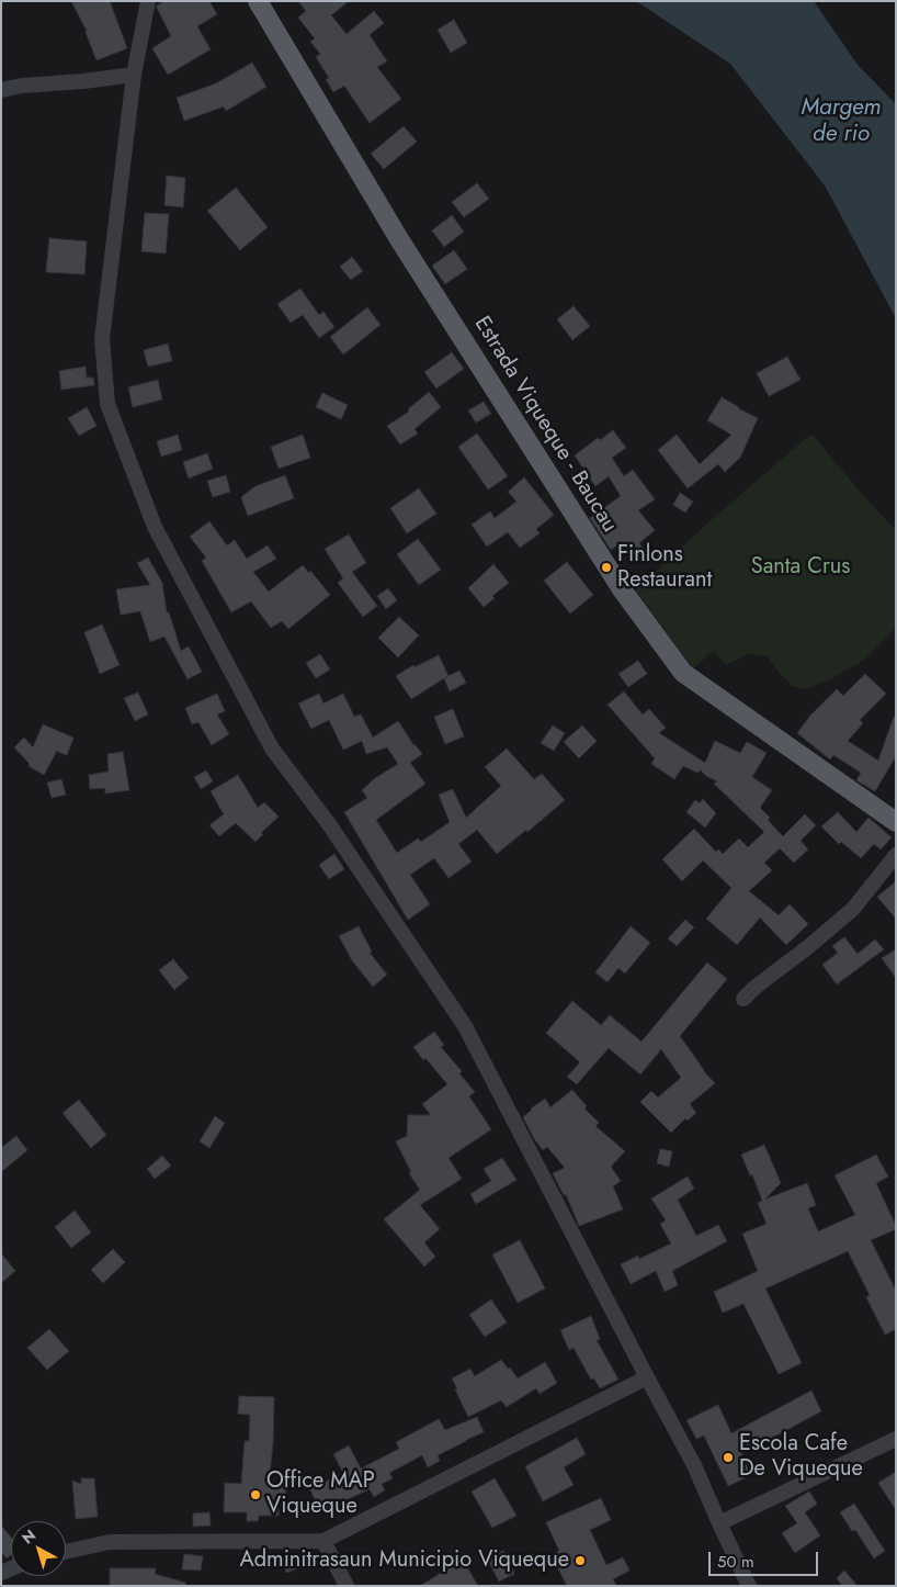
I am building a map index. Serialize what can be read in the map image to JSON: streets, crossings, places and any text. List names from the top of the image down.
{
  "streets": {
    "main road": ["Estrada Viqueque - Baucau"]
  },
  "water": ["Margem de rio"],
  "parks": ["Santa Crus"],
  "places": [
    "Finlons Restaurant",
    "Escola Cafe De Viqueque",
    "Office MAP Viqueque",
    "Adminitrasaun Municipio Viqueque"
  ],
  "scale_bar": "50 m",
  "north": "top left"
}
